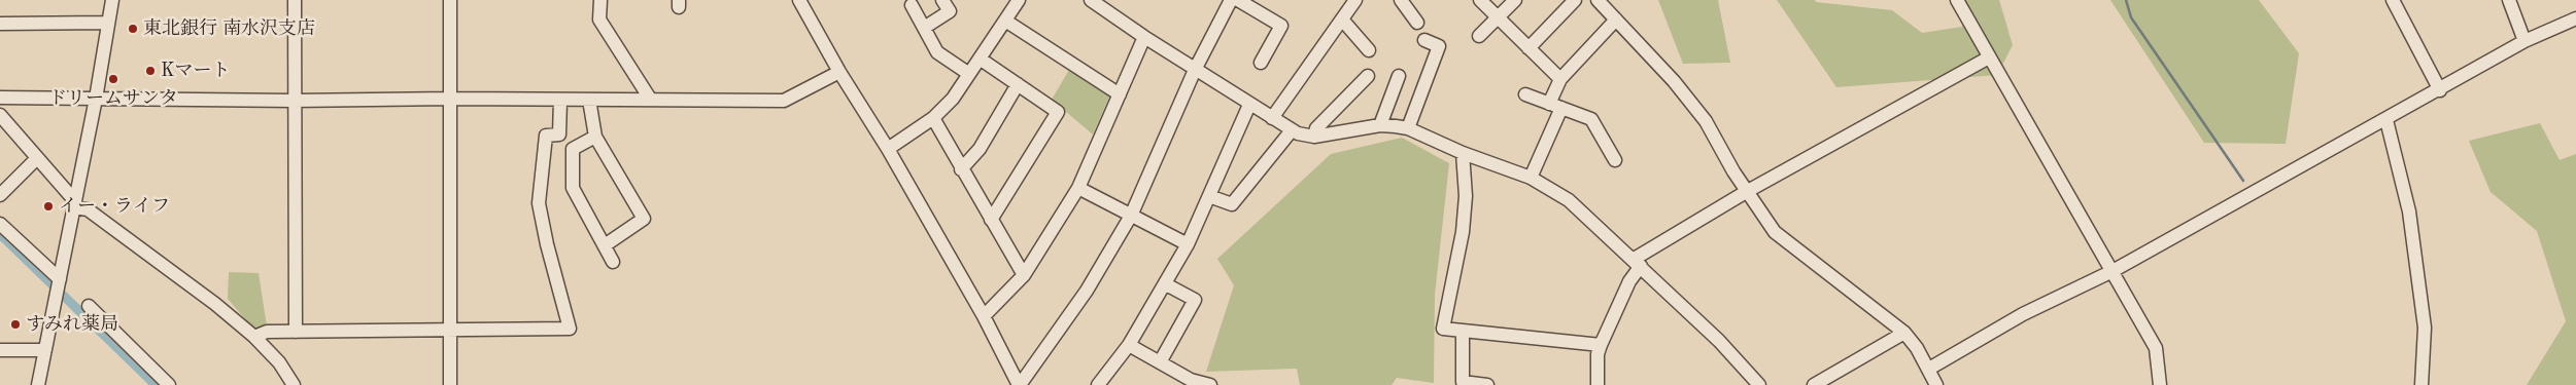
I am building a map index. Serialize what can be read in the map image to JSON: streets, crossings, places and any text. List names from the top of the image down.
{
  "places": [
    "東北銀行 南水沢支店",
    "Kマート",
    "ドリームサンタ",
    "イー・ライフ",
    "すみれ薬局"
  ]
}
